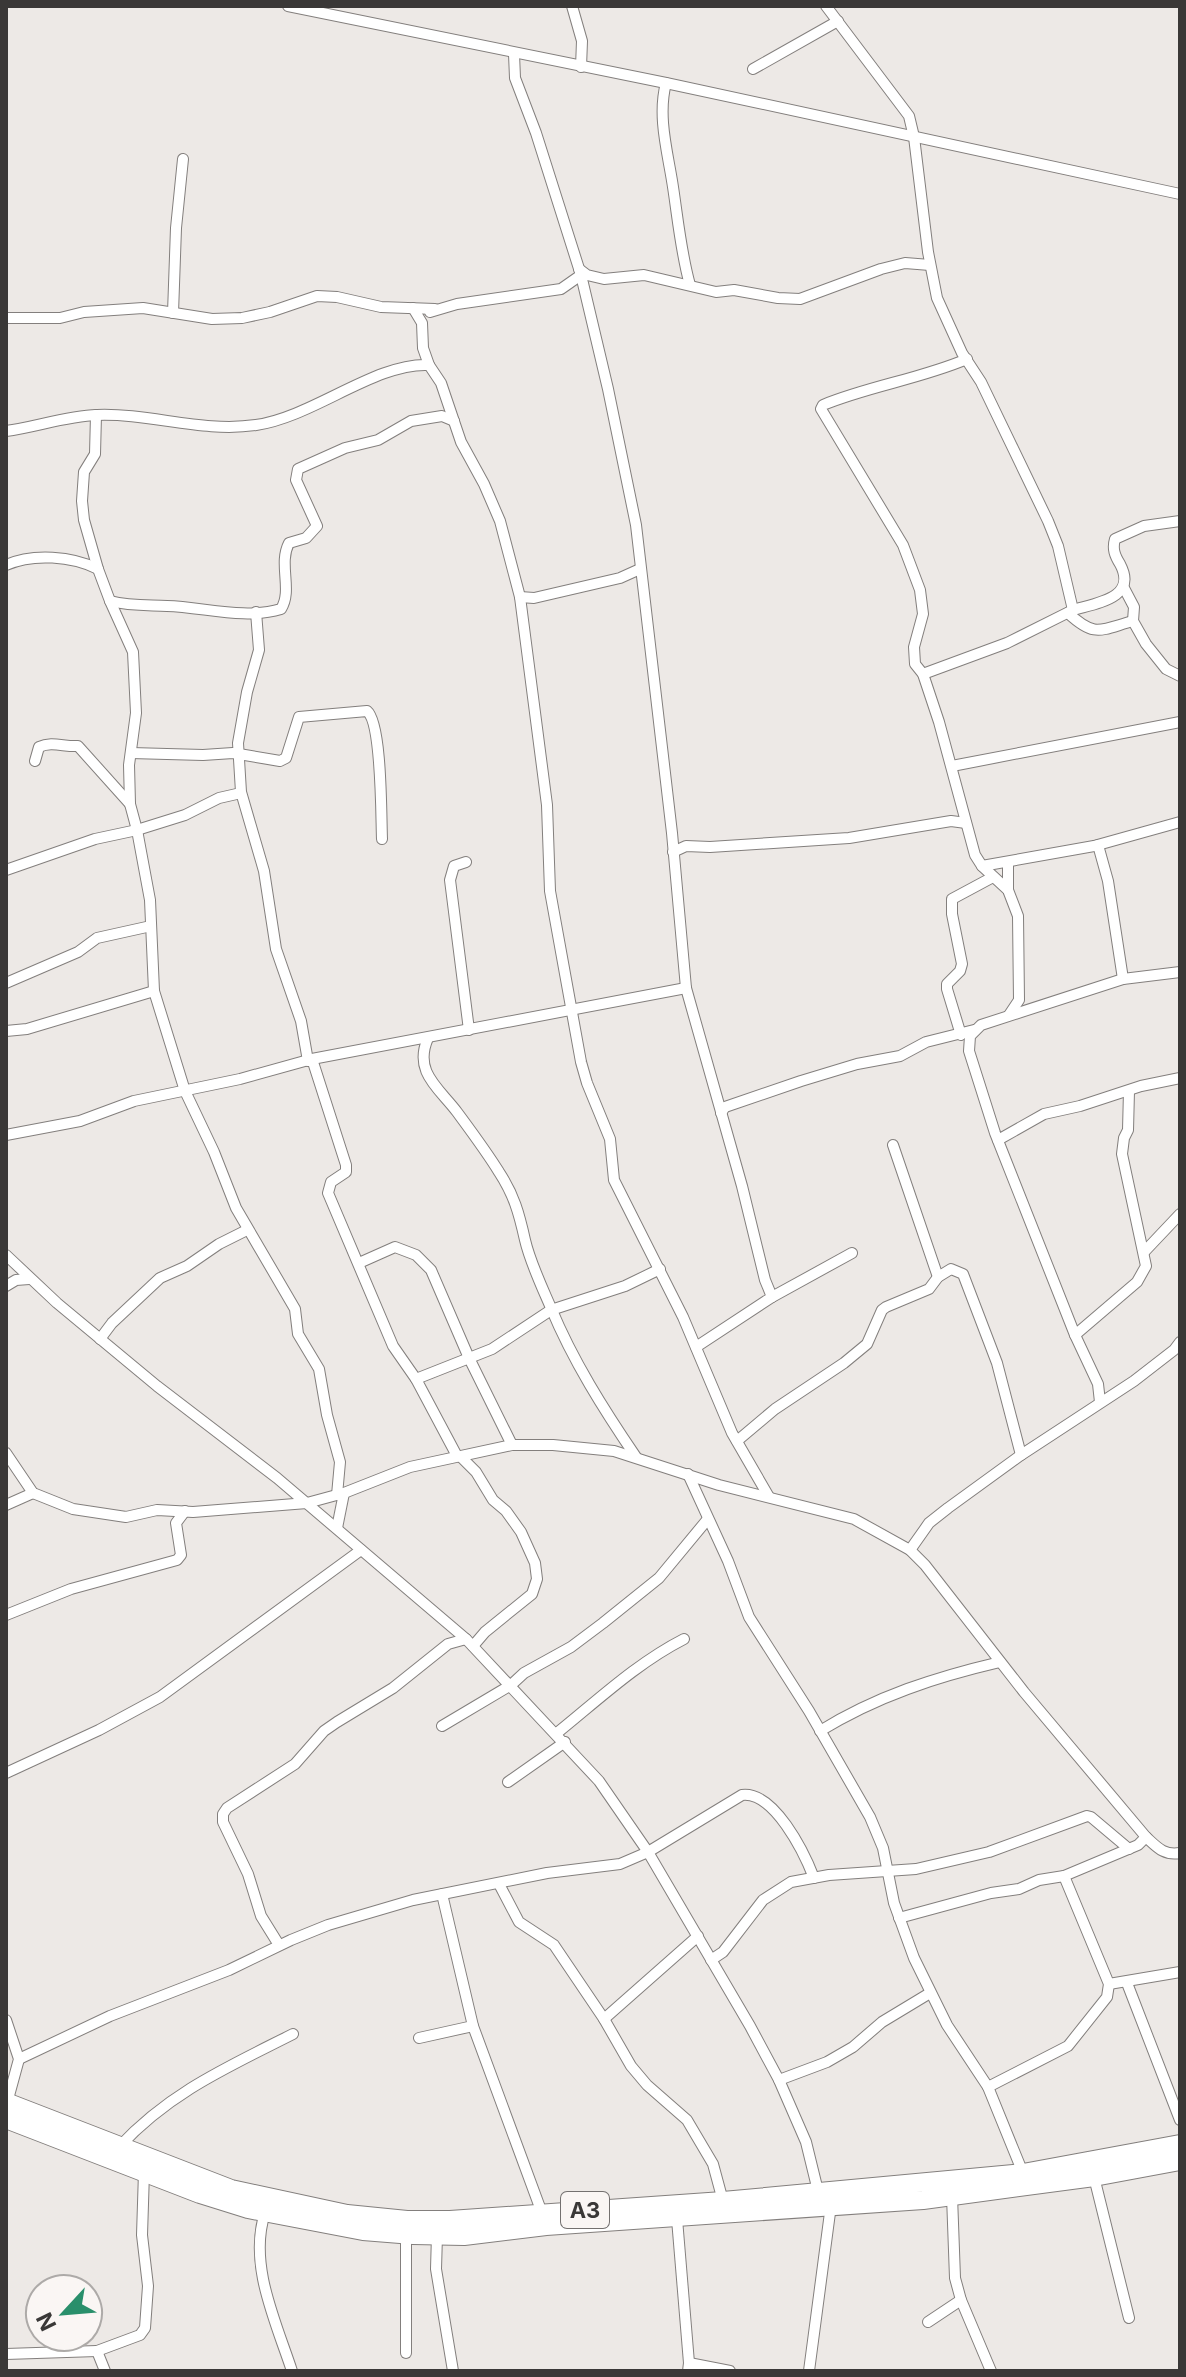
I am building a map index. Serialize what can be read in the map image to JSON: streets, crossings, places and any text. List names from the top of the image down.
{
  "streets": {
    "highway": ["A3"]
  },
  "north": "bottom left"
}
